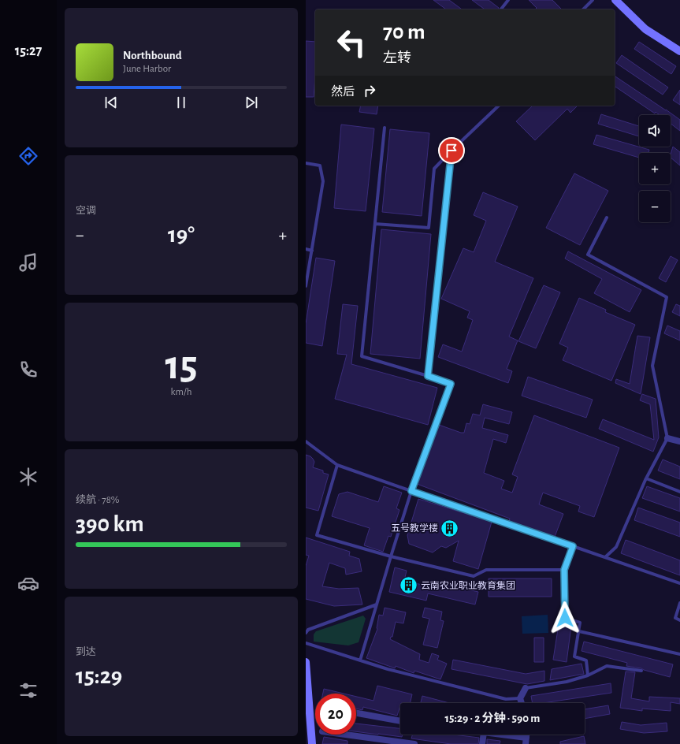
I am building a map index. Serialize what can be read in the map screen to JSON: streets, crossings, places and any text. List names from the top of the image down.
{
  "places": {
    "building": ["五号教学楼", "云南农业职业教育集团"]
  },
  "page": {
    "tabs": "15:27",
    "turn": ["70 m", "左转"],
    "song": ["Northbound", "June Harbor"],
    "then": "然后",
    "map_buttons": ["+", "−"],
    "tile": [
      "空调",
      ["15", "km/h"],
      ["续航 · 78%", "390 km"],
      ["到达", "15:29"]
    ],
    "heat": ["−", "19°", "+"],
    "limit": "20",
    "trip": "15:29 · 2 分钟 · 590 m"
  }
}
